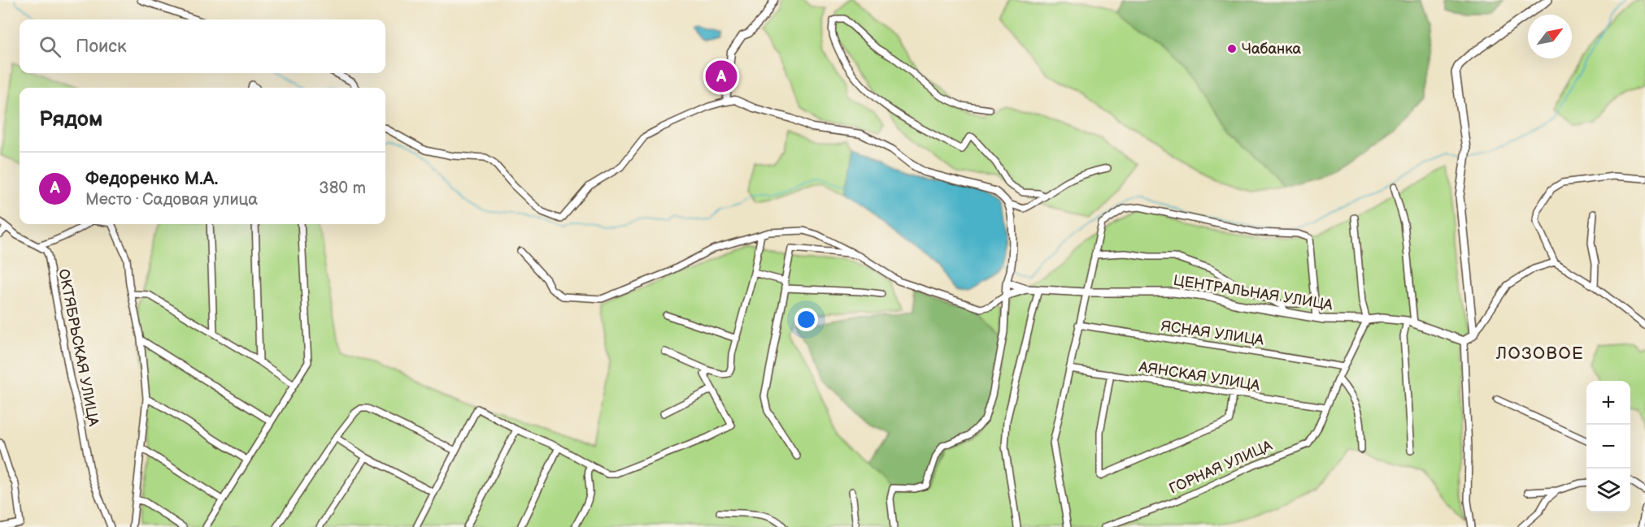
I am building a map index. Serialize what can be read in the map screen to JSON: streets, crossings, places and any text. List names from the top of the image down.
{
  "streets": {
    "main road": ["ЦЕНТРАЛЬНАЯ УЛИЦА"],
    "street": [
      "ЯСНАЯ УЛИЦА",
      "ОКТЯБРЬСКАЯ УЛИЦА",
      "АЯНСКАЯ УЛИЦА",
      "ГОРНАЯ УЛИЦА"
    ]
  },
  "crossings": [
    ["ЦЕНТРАЛЬНАЯ УЛИЦА", "ГОРНАЯ УЛИЦА"],
    ["ЯСНАЯ УЛИЦА", "ГОРНАЯ УЛИЦА"],
    ["АЯНСКАЯ УЛИЦА", "ГОРНАЯ УЛИЦА"]
  ],
  "districts": ["ЛОЗОВОЕ"],
  "places": ["Чабанка"],
  "north": "top right",
  "page": {
    "search": "Поиск",
    "pins": "A",
    "heading": "Рядом",
    "list": [
      {
        "mark": "A",
        "name": "Федоренко М.А.",
        "note": "Место · Садовая улица",
        "value": "380 m"
      }
    ],
    "map_buttons": ["+", "−"]
  }
}
